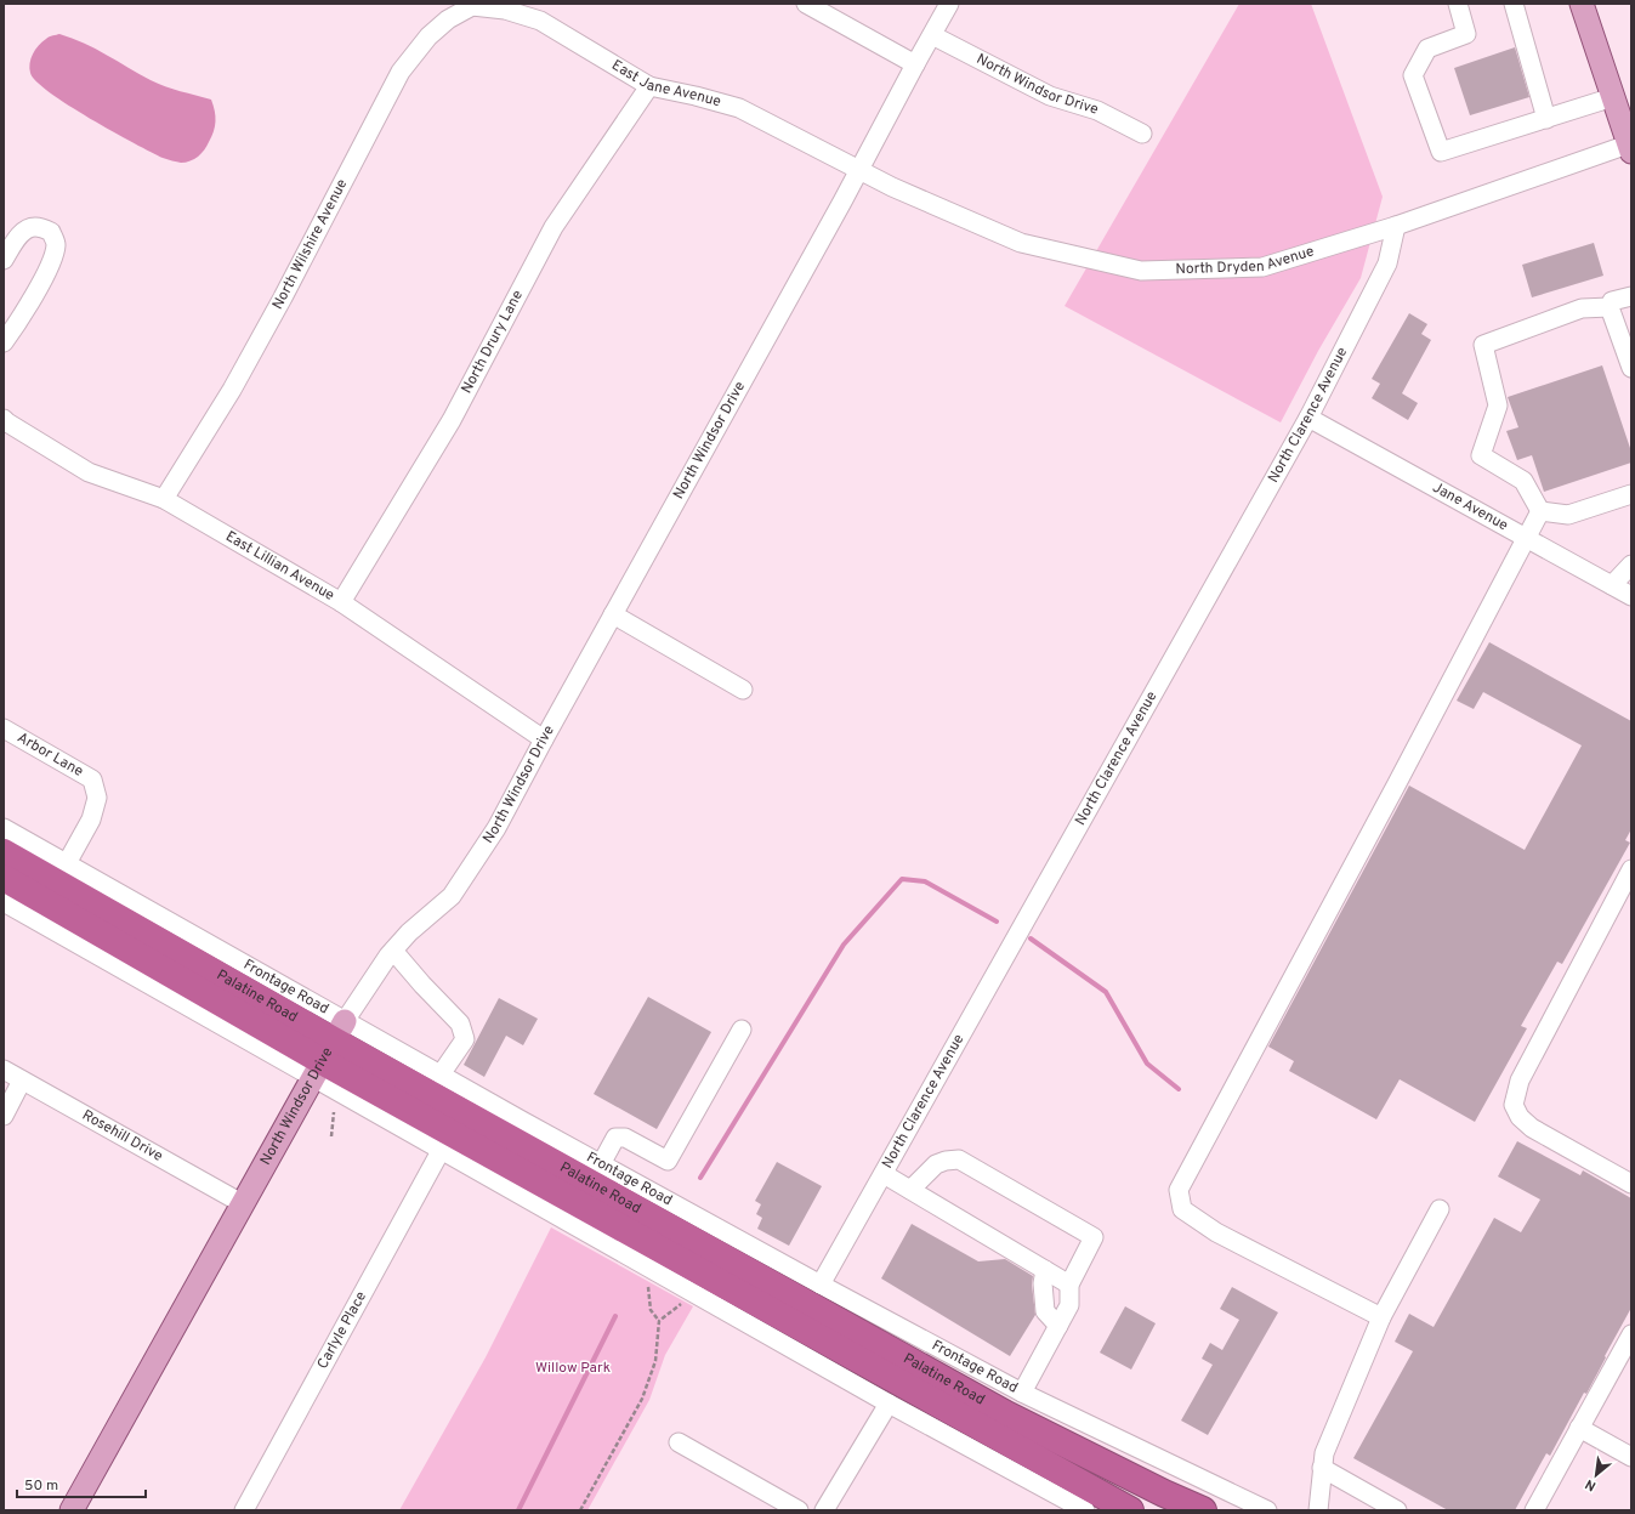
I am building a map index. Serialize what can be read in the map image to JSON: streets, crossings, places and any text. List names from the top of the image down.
{
  "streets": {
    "highway": ["Palatine Road"],
    "main road": ["North Windsor Drive"],
    "street": [
      "East Jane Avenue",
      "North Wilshire Avenue",
      "North Dryden Avenue",
      "North Drury Lane",
      "North Clarence Avenue",
      "Jane Avenue",
      "East Lillian Avenue",
      "Arbor Lane",
      "Frontage Road",
      "Rosehill Drive",
      "Carlyle Place"
    ]
  },
  "crossings": [
    ["East Jane Avenue", "North Windsor Drive"],
    ["East Jane Avenue", "North Wilshire Avenue"],
    ["East Jane Avenue", "North Dryden Avenue"],
    ["East Jane Avenue", "North Drury Lane"],
    ["North Windsor Drive", "North Dryden Avenue"],
    ["North Windsor Drive", "East Lillian Avenue"],
    ["North Windsor Drive", "Frontage Road"],
    ["North Windsor Drive", "Palatine Road"],
    ["North Windsor Drive", "Rosehill Drive"],
    ["North Wilshire Avenue", "East Lillian Avenue"],
    ["North Dryden Avenue", "North Clarence Avenue"],
    ["North Drury Lane", "East Lillian Avenue"],
    ["North Clarence Avenue", "Jane Avenue"],
    ["North Clarence Avenue", "Frontage Road"],
    ["Arbor Lane", "Frontage Road"],
    ["Frontage Road", "Palatine Road"],
    ["Frontage Road", "Carlyle Place"]
  ],
  "parks": ["Willow Park"],
  "scale_bar": "50 m",
  "north": "bottom left"
}
